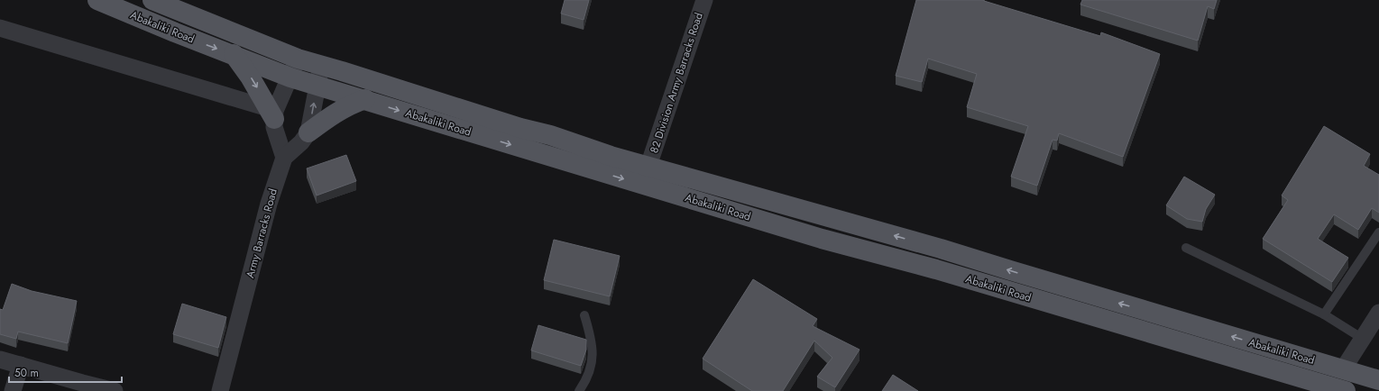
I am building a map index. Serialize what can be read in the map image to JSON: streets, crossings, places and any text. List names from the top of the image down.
{
  "streets": {
    "main road": ["Abakaliki Road"],
    "street": ["82 Division Army Barracks Road", "Army Barracks Road"]
  },
  "crossings": [
    ["Abakaliki Road", "82 Division Army Barracks Road"],
    ["Abakaliki Road", "Army Barracks Road"]
  ],
  "scale_bar": "50 m"
}
